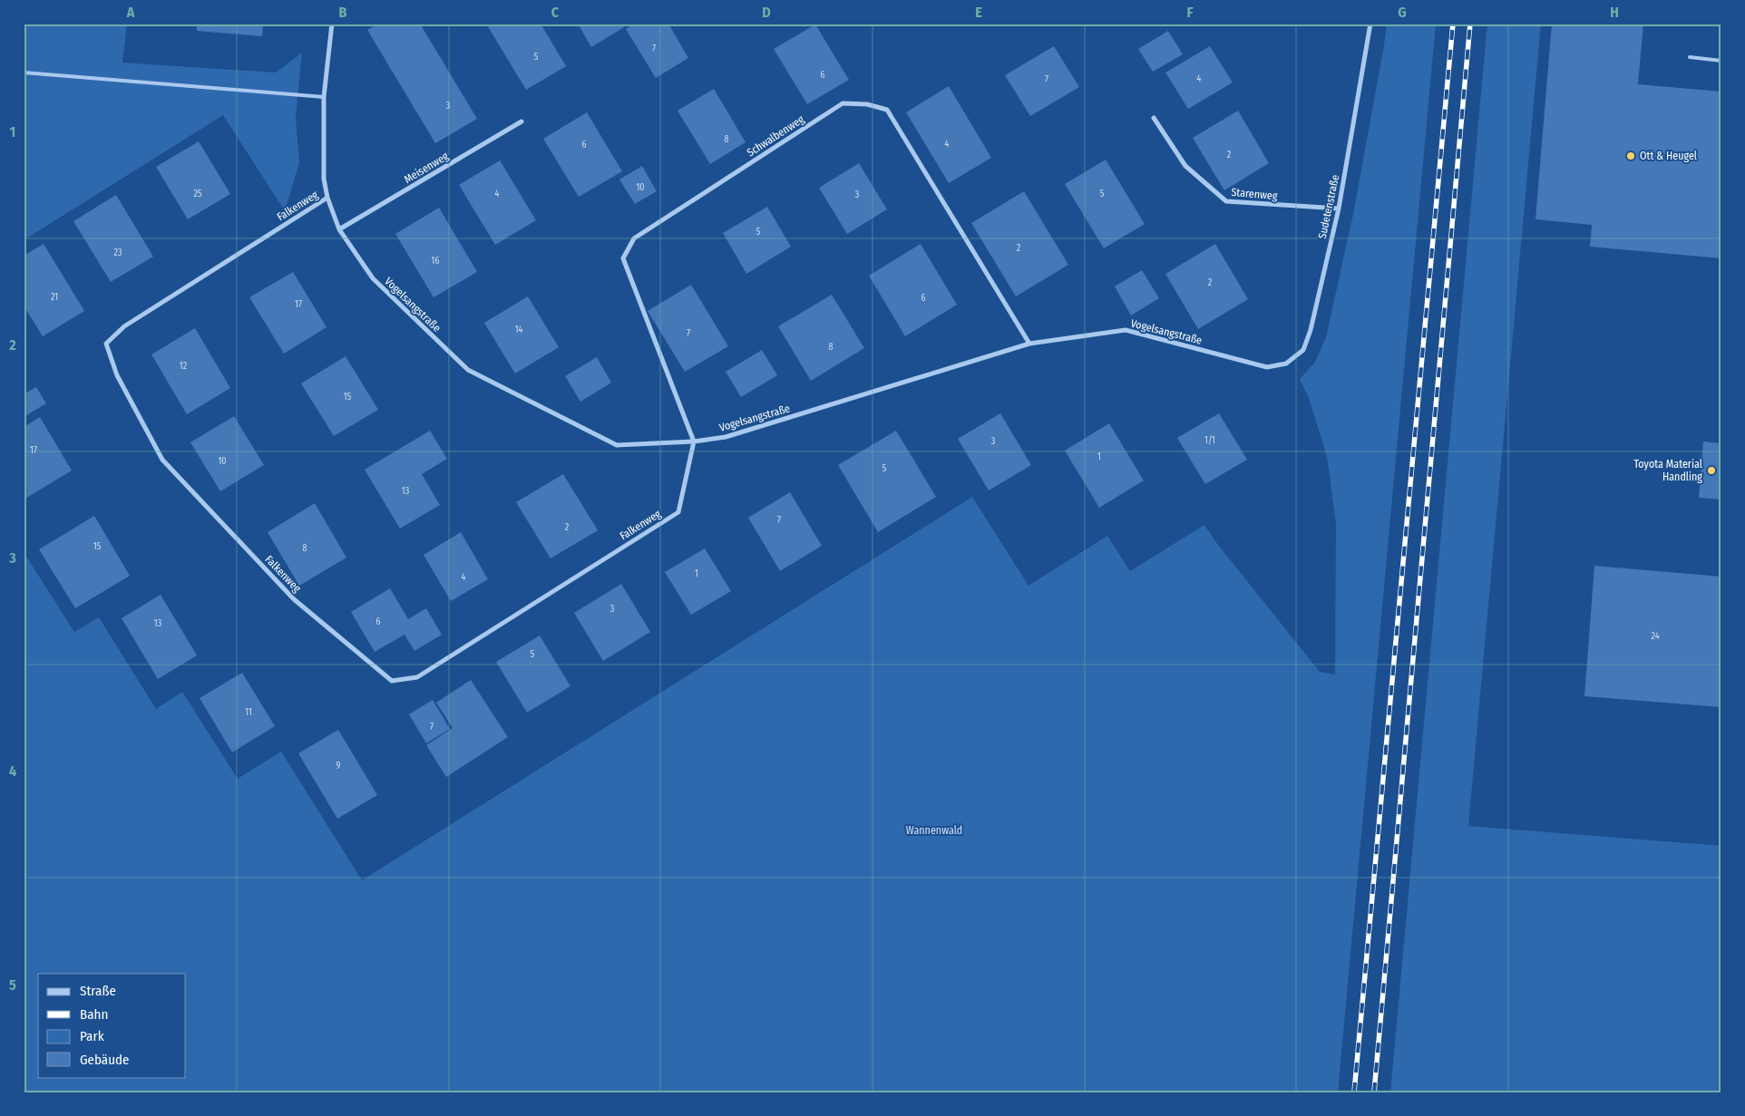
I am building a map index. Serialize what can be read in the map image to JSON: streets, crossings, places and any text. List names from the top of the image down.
{
  "streets": {
    "street": [
      "Schwalbenweg",
      "Meisenweg",
      "Starenweg",
      "Falkenweg",
      "Sudetenstraße",
      "Vogelsangstraße"
    ]
  },
  "crossings": [
    ["Schwalbenweg", "Falkenweg"],
    ["Schwalbenweg", "Vogelsangstraße"],
    ["Meisenweg", "Vogelsangstraße"],
    ["Starenweg", "Sudetenstraße"],
    ["Falkenweg", "Vogelsangstraße"],
    ["Sudetenstraße", "Vogelsangstraße"]
  ],
  "parks": ["Wannenwald"],
  "places": ["Ott & Heugel", "Toyota Material Handling"],
  "house_numbers": [
    "7",
    "5",
    "6",
    "4",
    "7",
    "3",
    "8",
    "4",
    "6",
    "2",
    "10",
    "25",
    "4",
    "5",
    "3",
    "5",
    "2",
    "23",
    "16",
    "2",
    "21",
    "6",
    "17",
    "14",
    "7",
    "8",
    "12",
    "15",
    "1/1",
    "3",
    "17",
    "1",
    "10",
    "5",
    "13",
    "7",
    "2",
    "15",
    "8",
    "1",
    "4",
    "3",
    "6",
    "13",
    "24",
    "5",
    "11",
    "7",
    "9"
  ],
  "legend": [
    "Straße",
    "Bahn",
    "Park",
    "Gebäude"
  ],
  "grid": {
    "columns": [
      "A",
      "B",
      "C",
      "D",
      "E",
      "F",
      "G",
      "H"
    ],
    "rows": [
      "1",
      "2",
      "3",
      "4",
      "5"
    ]
  }
}
